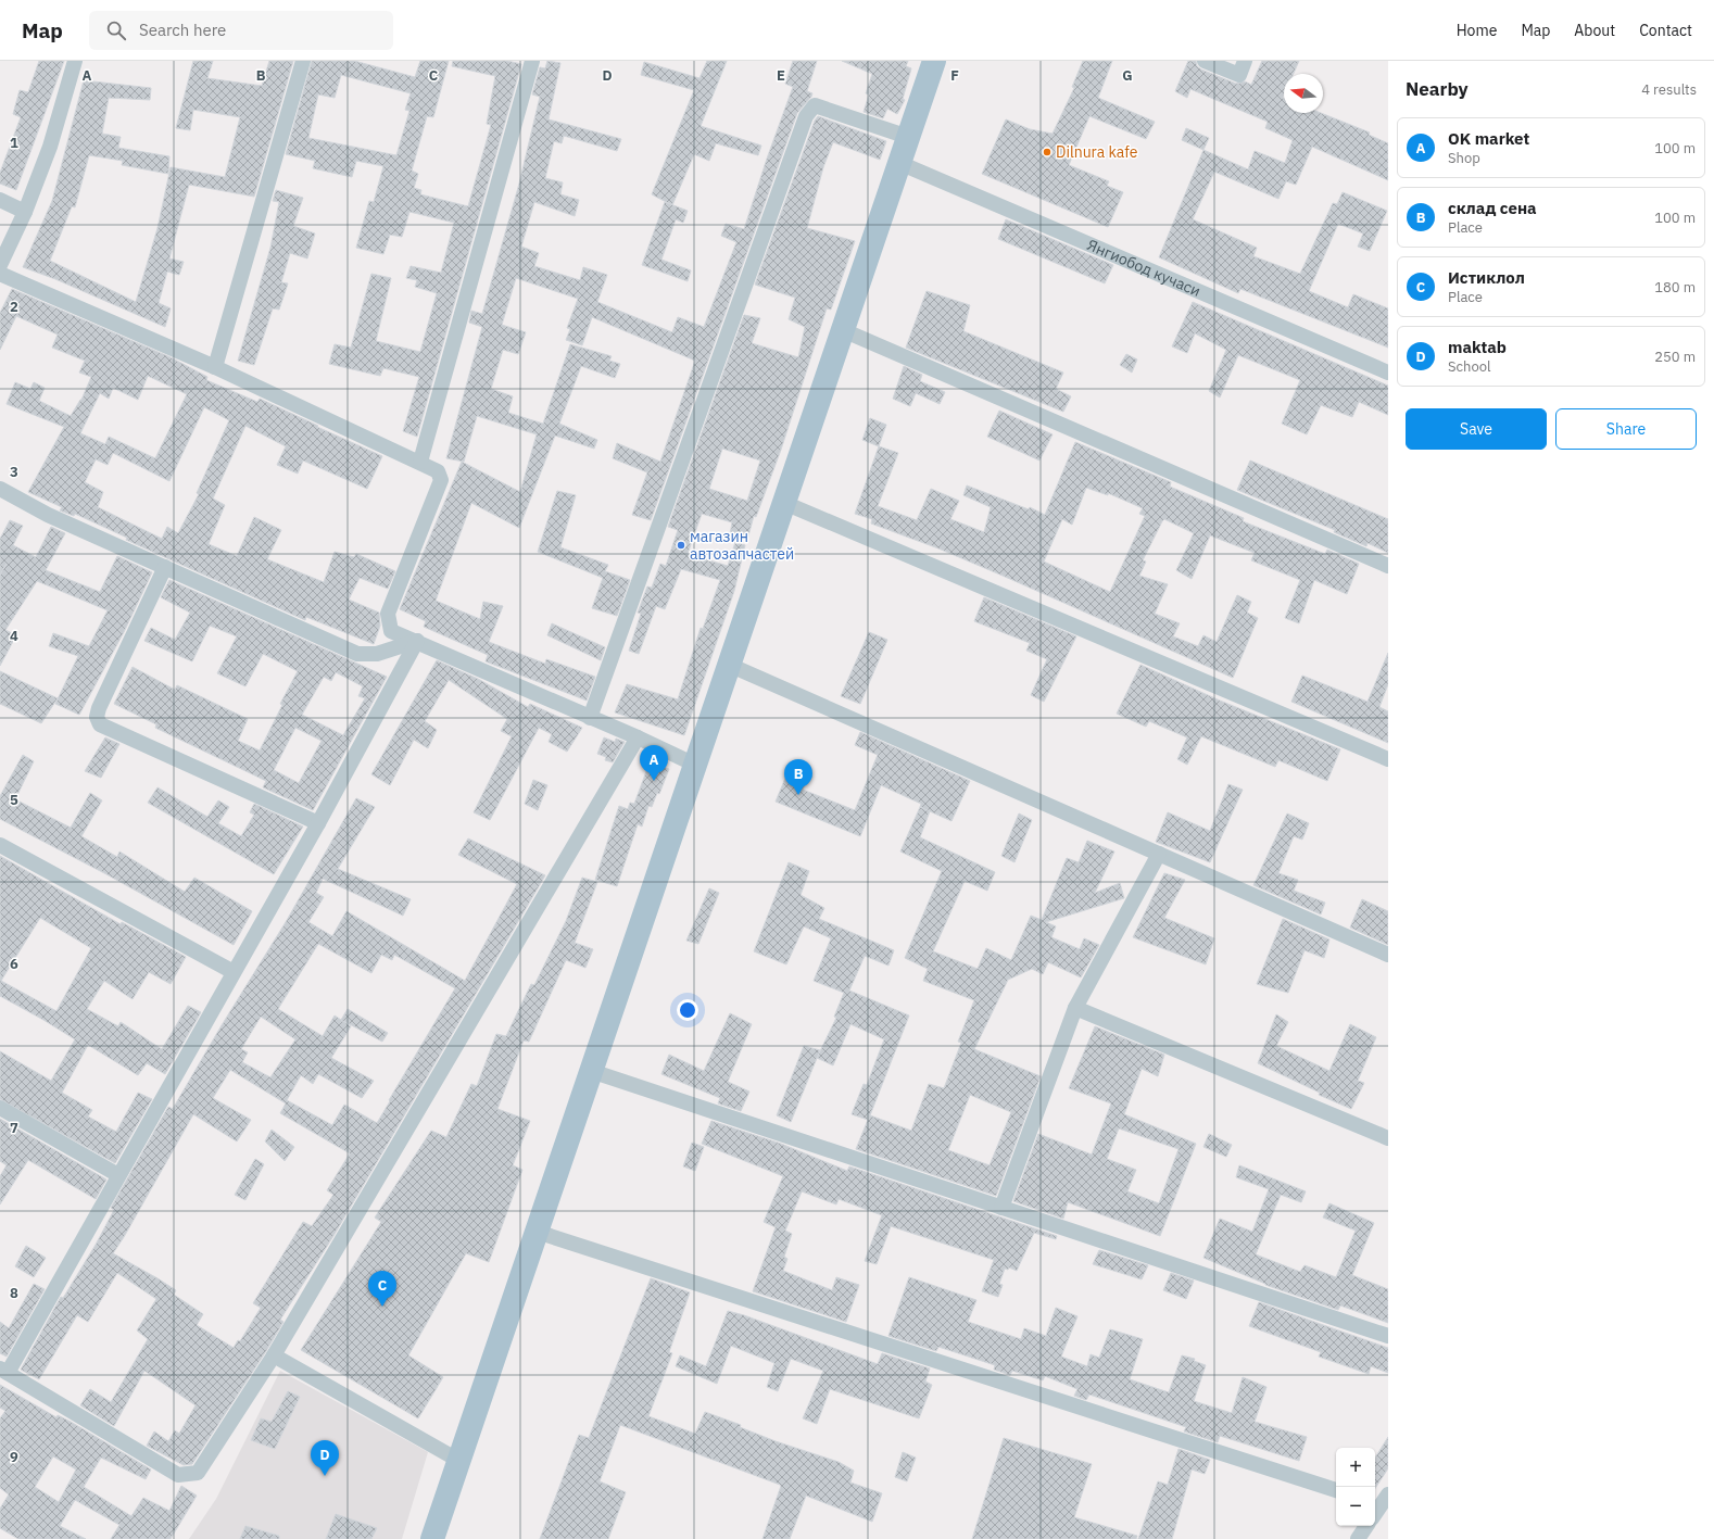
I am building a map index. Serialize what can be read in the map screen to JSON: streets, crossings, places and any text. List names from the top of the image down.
{
  "streets": {
    "street": ["Янгиобод кучаси"]
  },
  "places": ["Dilnura kafe", "магазин автозапчастей"],
  "north": "left",
  "page": {
    "header": "Map",
    "search": "Search here",
    "nav": [
      "Home",
      "Map",
      "About",
      "Contact"
    ],
    "heading": ["Nearby", "4 results"],
    "list": [
      {
        "mark": "A",
        "name": "OK market",
        "note": "Shop",
        "value": "100 m"
      },
      {
        "mark": "B",
        "name": "склад сена",
        "note": "Place",
        "value": "100 m"
      },
      {
        "mark": "C",
        "name": "Истиклол",
        "note": "Place",
        "value": "180 m"
      },
      {
        "mark": "D",
        "name": "maktab",
        "note": "School",
        "value": "250 m"
      }
    ],
    "buttons": ["Save", "Share"],
    "pins": [
      "A",
      "B",
      "C",
      "D"
    ],
    "map_buttons": ["+", "−"]
  },
  "grid": {
    "columns": [
      "A",
      "B",
      "C",
      "D",
      "E",
      "F",
      "G"
    ],
    "rows": [
      "1",
      "2",
      "3",
      "4",
      "5",
      "6",
      "7",
      "8",
      "9"
    ]
  }
}
